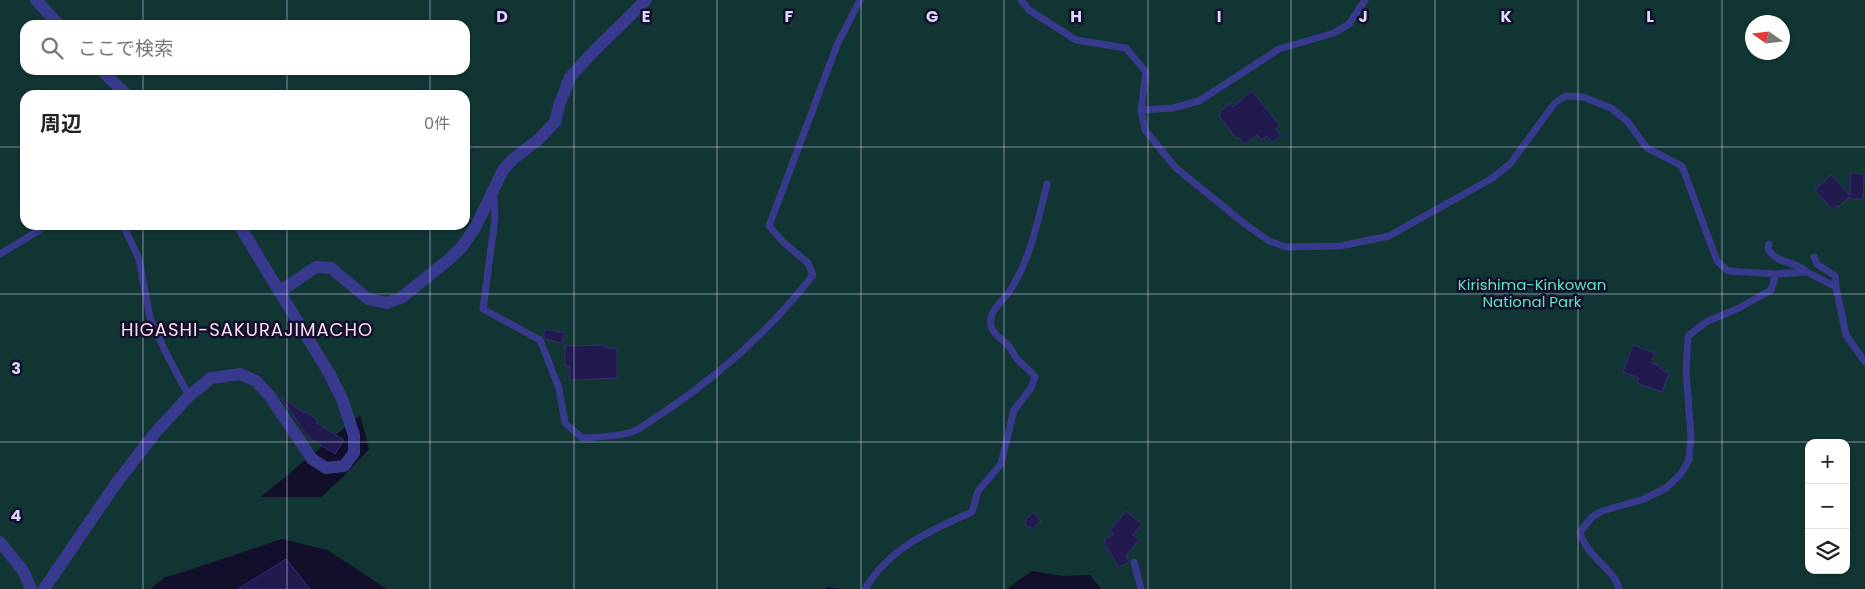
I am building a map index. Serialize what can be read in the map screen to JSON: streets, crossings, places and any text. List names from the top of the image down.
{
  "districts": ["HIGASHI-SAKURAJIMACHO"],
  "parks": ["Kirishima-Kinkowan National Park"],
  "north": "left",
  "page": {
    "search": "ここで検索",
    "heading": ["周辺", "0件"],
    "map_buttons": ["+", "−"]
  },
  "grid": {
    "columns": [
      "D",
      "E",
      "F",
      "G",
      "H",
      "I",
      "J",
      "K",
      "L"
    ],
    "rows": ["3", "4"]
  }
}
